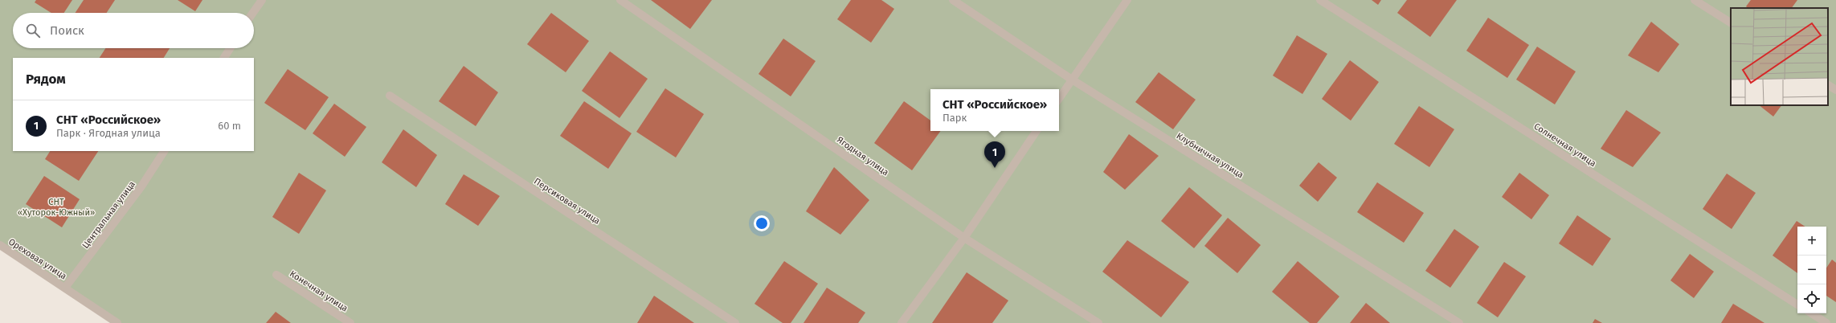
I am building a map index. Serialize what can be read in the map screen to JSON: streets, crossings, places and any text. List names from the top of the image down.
{
  "streets": {
    "street": [
      "Солнечная улица",
      "Клубничная улица",
      "Ягодная улица",
      "Персиковая улица",
      "Центральная улица",
      "Ореховая улица",
      "Конечная улица"
    ]
  },
  "crossings": [
    ["Центральная улица", "Ореховая улица"]
  ],
  "parks": ["СНТ «Хуторок-Южный»"],
  "page": {
    "search": "Поиск",
    "heading": "Рядом",
    "popup": ["СНТ «Российское»", "Парк"],
    "list": [
      {
        "mark": "1",
        "name": "СНТ «Российское»",
        "note": "Парк · Ягодная улица",
        "value": "60 m"
      }
    ],
    "pins": "1",
    "map_buttons": ["+", "−"]
  }
}
